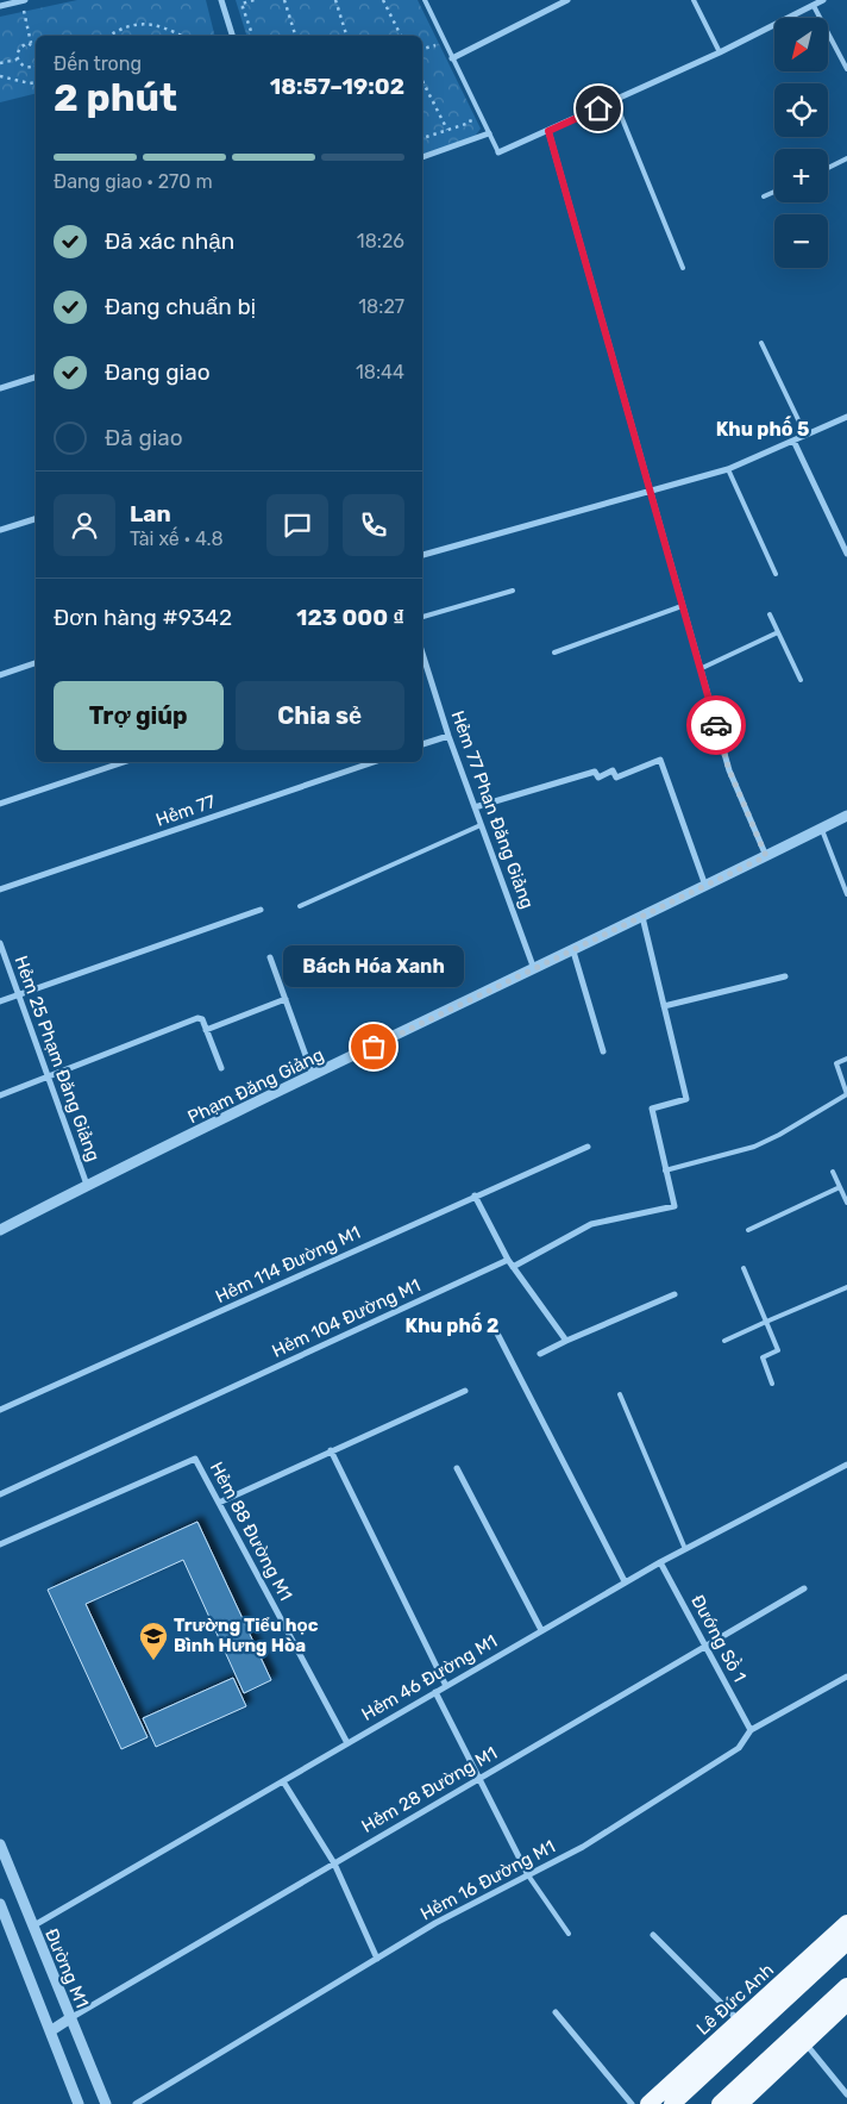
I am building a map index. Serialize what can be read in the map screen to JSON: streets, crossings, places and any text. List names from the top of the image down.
{
  "streets": {
    "highway": ["Lê Đức Anh"],
    "street": [
      "Hẻm 77 Phan Đăng Giảng",
      "Hẻm 77",
      "Hẻm 25 Phạm Đăng Giảng",
      "Phạm Đăng Giảng",
      "Hẻm 114 Đường M1",
      "Hẻm 104 Đường M1",
      "Hẻm 88 Đường M1",
      "Đướng Sồ 1",
      "Hẻm 46 Đường M1",
      "Hẻm 28 Đường M1",
      "Hẻm 16 Đường M1",
      "Đường M1"
    ]
  },
  "crossings": [
    ["Hẻm 77 Phan Đăng Giảng", "Phạm Đăng Giảng"],
    ["Hẻm 25 Phạm Đăng Giảng", "Phạm Đăng Giảng"],
    ["Hẻm 88 Đường M1", "Hẻm 46 Đường M1"],
    ["Đướng Sồ 1", "Hẻm 46 Đường M1"],
    ["Đướng Sồ 1", "Hẻm 28 Đường M1"],
    ["Đướng Sồ 1", "Hẻm 16 Đường M1"],
    ["Hẻm 46 Đường M1", "Đường M1"],
    ["Hẻm 28 Đường M1", "Đường M1"]
  ],
  "districts": ["Khu phố 5", "Khu phố 2"],
  "places": {
    "other": ["Bách Hóa Xanh"],
    "school or university": ["Trường Tiểu học Bình Hưng Hòa"]
  },
  "north": "bottom left",
  "page": {
    "map_buttons": ["+", "−"],
    "heading": ["2 phút", "Đến trong", "18:57–19:02"],
    "panel": [
      "Lan",
      "Tài xế · 4.8",
      "Đơn hàng #9342",
      "123 000 ₫"
    ],
    "bar": "Đang giao · 270 m",
    "list": [
      ["Đã xác nhận", "18:26"],
      ["Đang chuẩn bị", "18:27"],
      ["Đang giao", "18:44"],
      "Đã giao"
    ],
    "buttons": ["Trợ giúp", "Chia sẻ"],
    "bubble": "Bách Hóa Xanh"
  }
}
